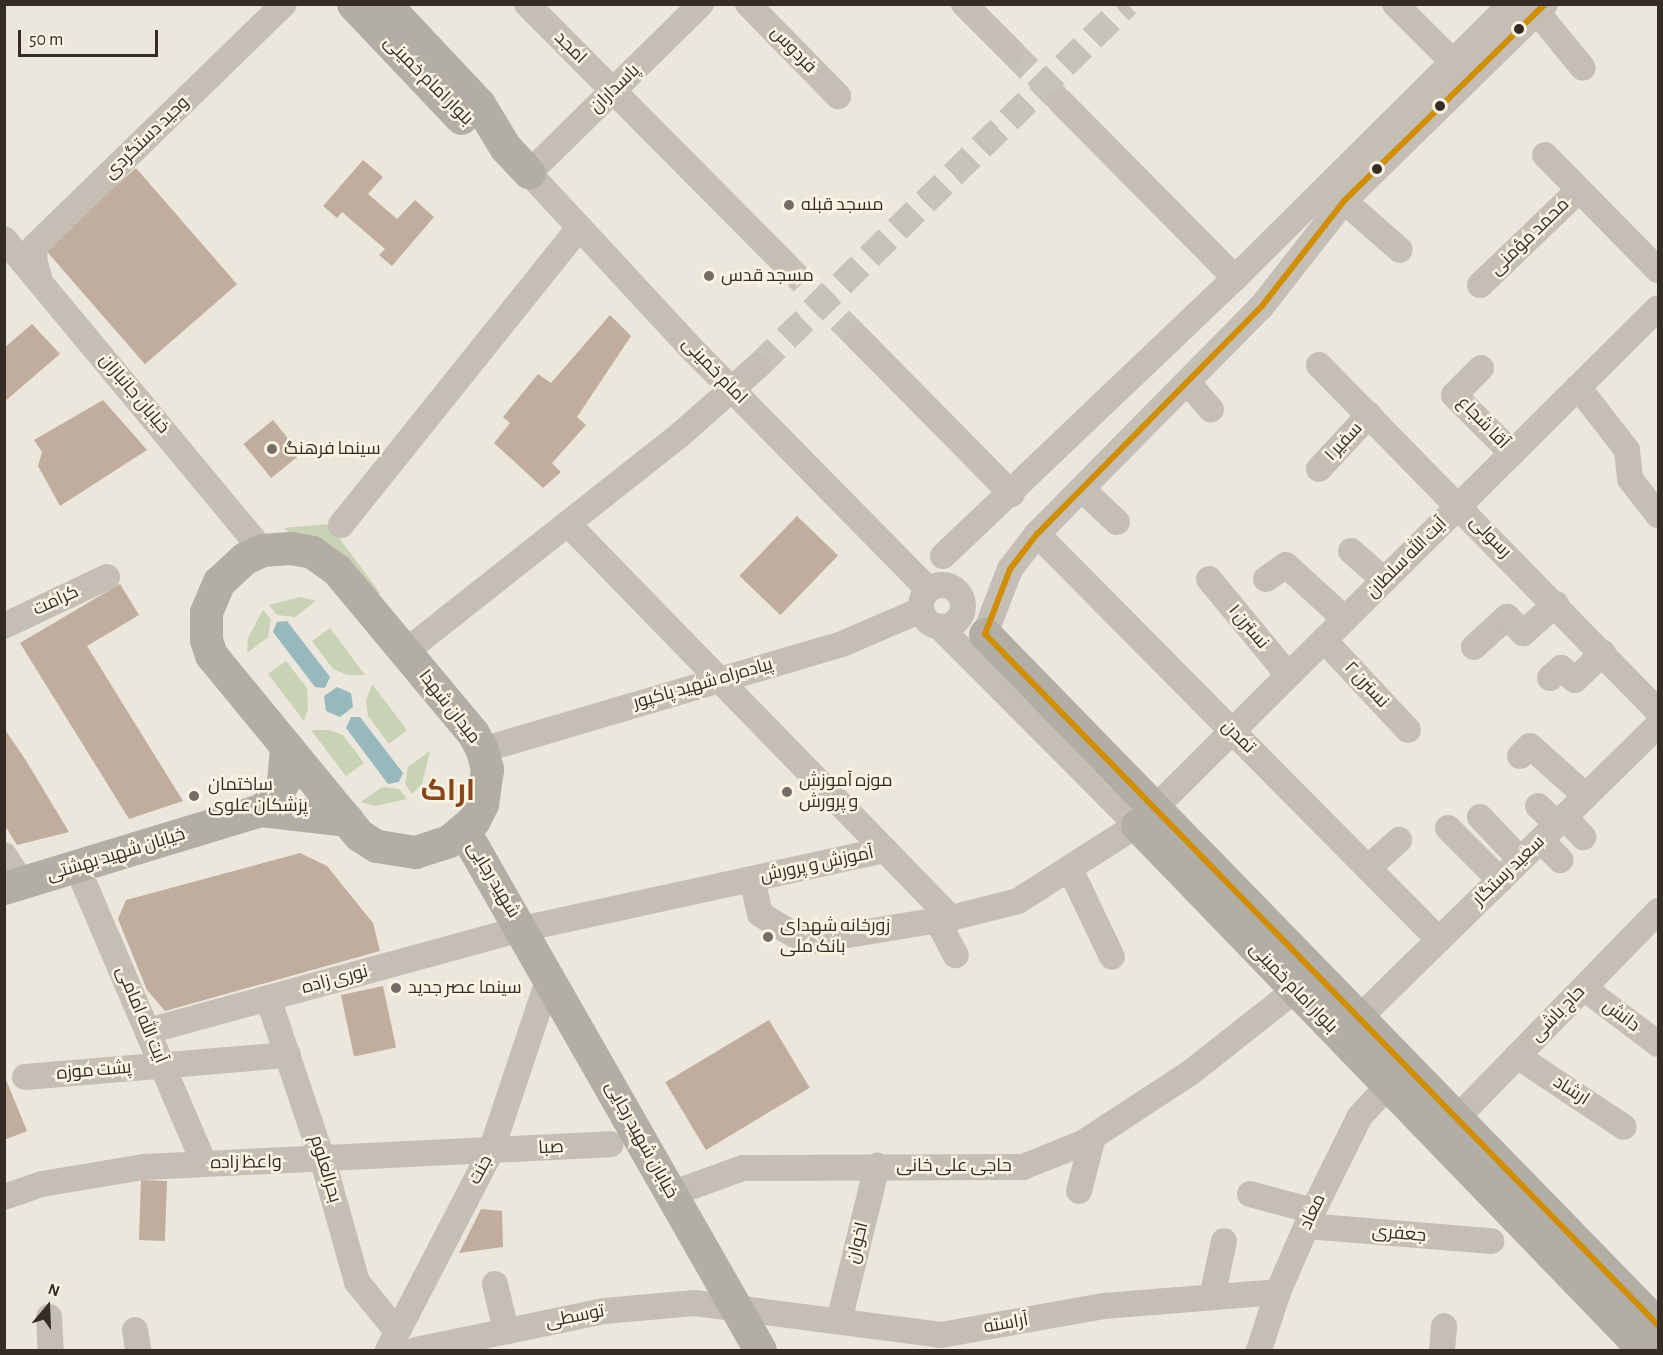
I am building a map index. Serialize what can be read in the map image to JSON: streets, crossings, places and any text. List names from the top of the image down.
{
  "streets": {
    "main road": [
      "بلوار امام خمینی",
      "امام خمینی",
      "میدان شهدا",
      "خیابان شهید بهشتی",
      "شهید رجایی",
      "خیابان شهید رجایی"
    ],
    "street": [
      "امجد",
      "فردوس",
      "پاسداران",
      "وحید دستگردی",
      "محمد مؤمنی",
      "خیابان جانبازان",
      "آقا شجاع",
      "سفیر ۱",
      "رسولی",
      "آیت الله سلطان",
      "کرامت",
      "نسترن ۱",
      "پیاده‌راه شهید پاکپور",
      "نسترن ۲",
      "تمدن",
      "آموزش و پرورش",
      "سعید رستگار",
      "نوری زاده",
      "حاج باشی",
      "آیت الله امامی",
      "دانش",
      "پشت موزه",
      "ارشاد",
      "صبا",
      "واعظ زاده",
      "حاجی علی خانی",
      "بحرالعلوم",
      "جنت",
      "معاد",
      "جعفری",
      "اخوان",
      "توسطی",
      "آراسته"
    ]
  },
  "crossings": [
    ["امجد", "پاسداران"],
    ["بلوار امام خمینی", "امام خمینی"],
    ["بلوار امام خمینی", "آیت الله سلطان"],
    ["بلوار امام خمینی", "پیاده‌راه شهید پاکپور"],
    ["بلوار امام خمینی", "سعید رستگار"],
    ["بلوار امام خمینی", "حاج باشی"],
    ["بلوار امام خمینی", "حاجی علی خانی"],
    ["بلوار امام خمینی", "معاد"],
    ["پاسداران", "امام خمینی"],
    ["وحید دستگردی", "خیابان جانبازان"],
    ["امام خمینی", "پیاده‌راه شهید پاکپور"],
    ["خیابان جانبازان", "میدان شهدا"],
    ["آقا شجاع", "آیت الله سلطان"],
    ["سفیر ۱", "رسولی"],
    ["رسولی", "آیت الله سلطان"],
    ["رسولی", "سعید رستگار"],
    ["آیت الله سلطان", "نسترن ۱"],
    ["آیت الله سلطان", "نسترن ۲"],
    ["آیت الله سلطان", "تمدن"],
    ["پیاده‌راه شهید پاکپور", "میدان شهدا"],
    ["میدان شهدا", "شهید رجایی"],
    ["تمدن", "سعید رستگار"],
    ["خیابان شهید بهشتی", "آیت الله امامی"],
    ["آموزش و پرورش", "شهید رجایی"],
    ["آموزش و پرورش", "نوری زاده"],
    ["آموزش و پرورش", "خیابان شهید رجایی"],
    ["شهید رجایی", "نوری زاده"],
    ["شهید رجایی", "خیابان شهید رجایی"],
    ["نوری زاده", "آیت الله امامی"],
    ["نوری زاده", "خیابان شهید رجایی"],
    ["نوری زاده", "بحرالعلوم"],
    ["حاج باشی", "دانش"],
    ["حاج باشی", "ارشاد"],
    ["آیت الله امامی", "پشت موزه"],
    ["آیت الله امامی", "واعظ زاده"],
    ["پشت موزه", "بحرالعلوم"],
    ["خیابان شهید رجایی", "حاجی علی خانی"],
    ["خیابان شهید رجایی", "جنت"],
    ["خیابان شهید رجایی", "توسطی"],
    ["خیابان شهید رجایی", "آراسته"],
    ["صبا", "واعظ زاده"],
    ["صبا", "جنت"],
    ["واعظ زاده", "بحرالعلوم"],
    ["واعظ زاده", "جنت"],
    ["حاجی علی خانی", "اخوان"],
    ["بحرالعلوم", "جنت"],
    ["معاد", "جعفری"],
    ["معاد", "آراسته"],
    ["اخوان", "آراسته"],
    ["توسطی", "آراسته"]
  ],
  "districts": ["اراک"],
  "places": [
    "مسجد قبله",
    "مسجد قدس",
    "سینما فرهنگ",
    "موزه آموزش و پرورش",
    "ساختمان پزشکان علوی",
    "زورخانه شهدای بانک ملی",
    "سینما عصر جدید"
  ],
  "scale_bar": "50 m",
  "north": "top"
}
